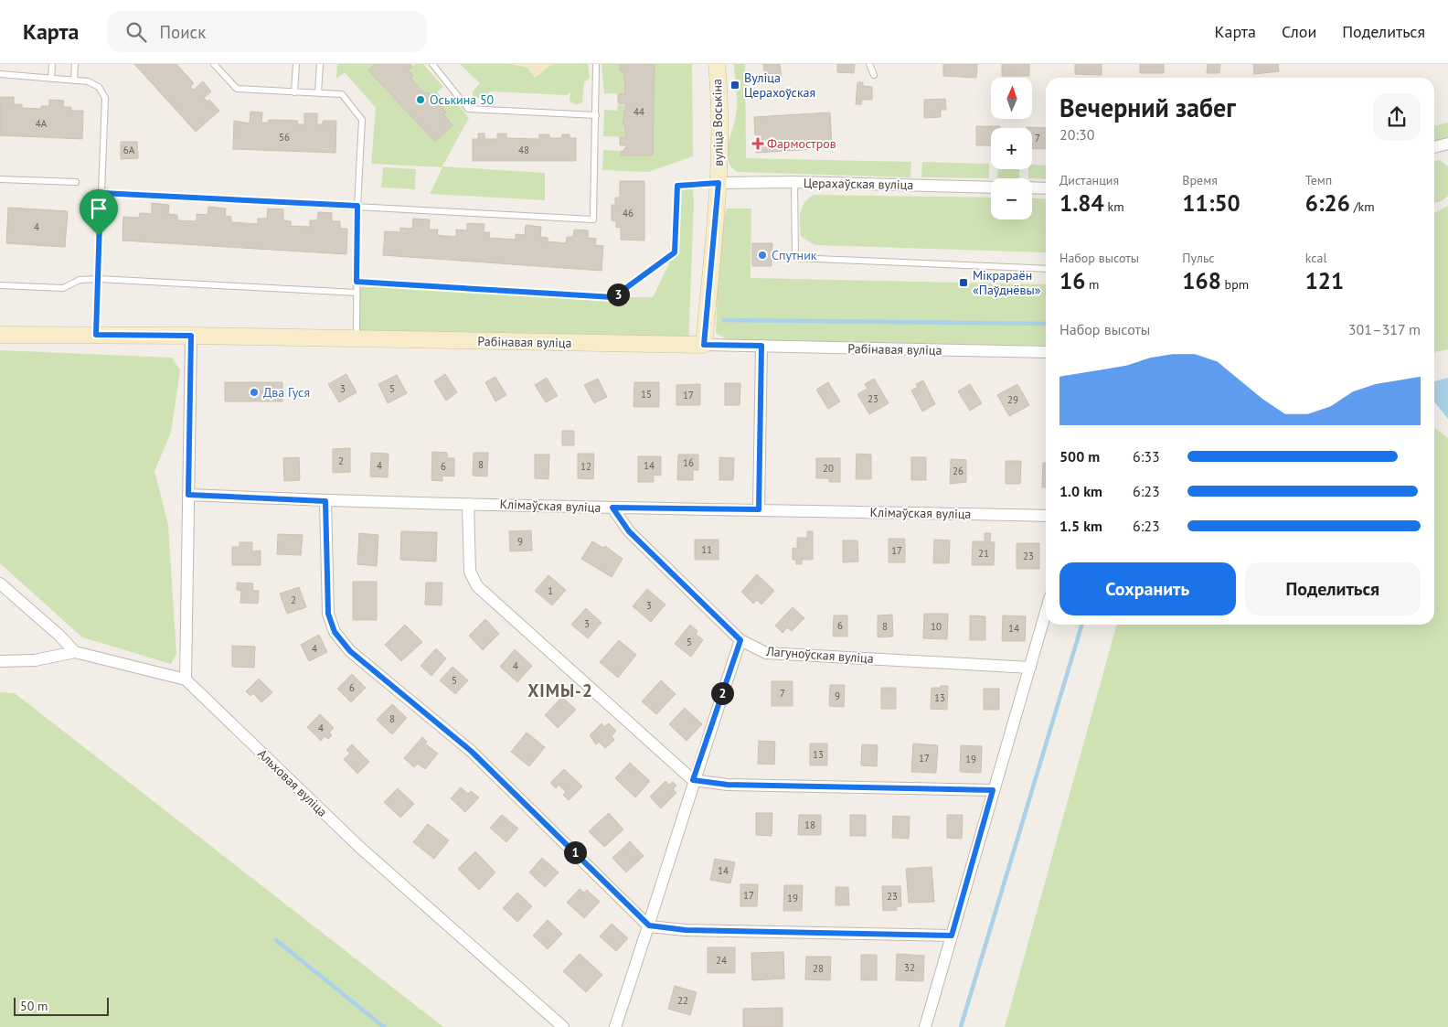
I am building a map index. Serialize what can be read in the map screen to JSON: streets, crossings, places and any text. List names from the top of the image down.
{
  "streets": {
    "street": [
      "вуліца Воськіна",
      "Церахаўская вуліца",
      "Рабінавая вуліца",
      "Клімаўская вуліца",
      "Лагуноўская вуліца",
      "Альховая вуліца"
    ]
  },
  "crossings": [
    ["вуліца Воськіна", "Церахаўская вуліца"],
    ["вуліца Воськіна", "Рабінавая вуліца"],
    ["Клімаўская вуліца", "Лагуноўская вуліца"]
  ],
  "districts": ["ХІМЫ-2"],
  "places": {
    "transit": ["Вуліца Церахоўская", "Мікрараён «Паўднёвы»"],
    "other": ["Оськина 50", "Спутник", "Два Гуся"],
    "health": ["Фармостров"]
  },
  "house_numbers": [
    "44",
    "4А",
    "56",
    "7",
    "6А",
    "48",
    "46",
    "4",
    "3",
    "5",
    "15",
    "17",
    "23",
    "29",
    "2",
    "16",
    "8",
    "4",
    "14",
    "6",
    "12",
    "20",
    "26",
    "9",
    "11",
    "17",
    "21",
    "23",
    "1",
    "2",
    "3",
    "3",
    "6",
    "8",
    "10",
    "14",
    "5",
    "4",
    "4",
    "5",
    "6",
    "7",
    "9",
    "13",
    "8",
    "4",
    "13",
    "17",
    "19",
    "18",
    "14",
    "17",
    "23",
    "19",
    "24",
    "32",
    "28",
    "22"
  ],
  "scale_bar": "50 m",
  "north": "top",
  "page": {
    "header": "Карта",
    "search": "Поиск",
    "nav": ["Карта", "Слои", "Поделиться"],
    "map_buttons": ["+", "−"],
    "heading": ["Вечерний забег", "20:30"],
    "stats": [
      ["Дистанция", "1.84 km"],
      ["Время", "11:50"],
      ["Темп", "6:26 /km"],
      ["Набор высоты", "16 m"],
      ["Пульс", "168 bpm"],
      ["kcal", "121"]
    ],
    "pins": ["3", "2", "1"],
    "chart": ["Набор высоты", "301–317 m"],
    "list": [
      {
        "name": "500 m",
        "note": "6:33"
      },
      {
        "name": "1.0 km",
        "note": "6:23"
      },
      {
        "name": "1.5 km",
        "note": "6:23"
      }
    ],
    "buttons": ["Сохранить", "Поделиться"],
    "scale": "50 m"
  }
}
